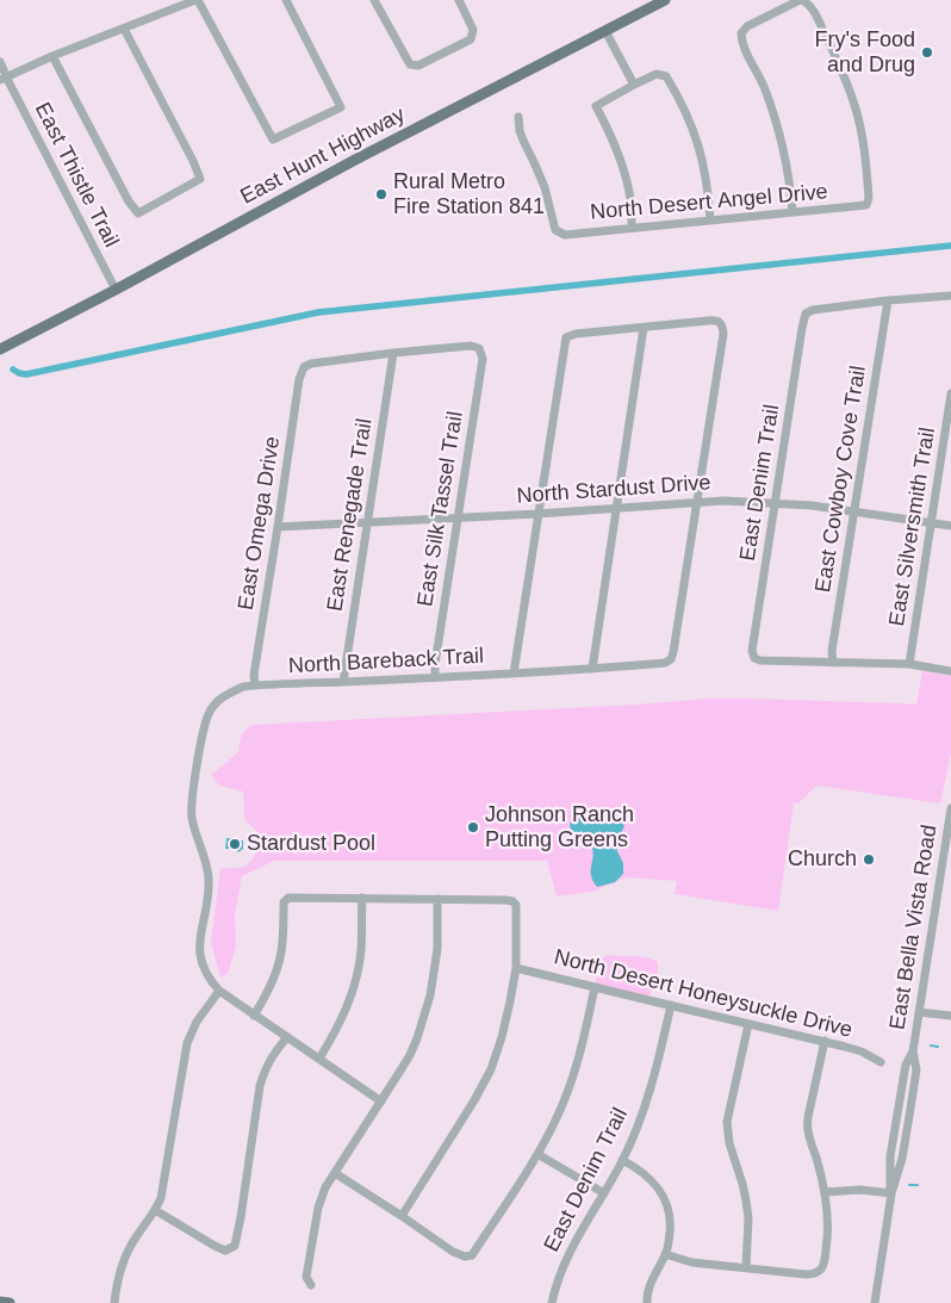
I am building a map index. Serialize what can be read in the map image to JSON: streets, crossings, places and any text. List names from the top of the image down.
{
  "streets": {
    "main road": ["East Hunt Highway"],
    "street": [
      "East Thistle Trail",
      "North Desert Angel Drive",
      "East Cowboy Cove Trail",
      "East Denim Trail",
      "North Stardust Drive",
      "East Silk Tassel Trail",
      "East Renegade Trail",
      "East Omega Drive",
      "East Silversmith Trail",
      "North Bareback Trail",
      "East Bella Vista Road",
      "North Desert Honeysuckle Drive"
    ]
  },
  "crossings": [
    ["East Hunt Highway", "East Thistle Trail"],
    ["East Cowboy Cove Trail", "East Denim Trail"],
    ["East Cowboy Cove Trail", "North Stardust Drive"],
    ["East Denim Trail", "North Stardust Drive"],
    ["East Denim Trail", "North Desert Honeysuckle Drive"],
    ["North Stardust Drive", "East Silk Tassel Trail"],
    ["North Stardust Drive", "East Renegade Trail"],
    ["North Stardust Drive", "East Omega Drive"],
    ["North Stardust Drive", "East Silversmith Trail"],
    ["North Stardust Drive", "North Bareback Trail"],
    ["East Silk Tassel Trail", "East Renegade Trail"],
    ["East Silk Tassel Trail", "East Omega Drive"],
    ["East Silk Tassel Trail", "North Bareback Trail"],
    ["East Renegade Trail", "East Omega Drive"],
    ["East Renegade Trail", "North Bareback Trail"],
    ["East Omega Drive", "North Bareback Trail"]
  ],
  "places": [
    "Fry's Food and Drug",
    "Rural Metro Fire Station 841",
    "Johnson Ranch Putting Greens",
    "Stardust Pool",
    "Church"
  ]
}
